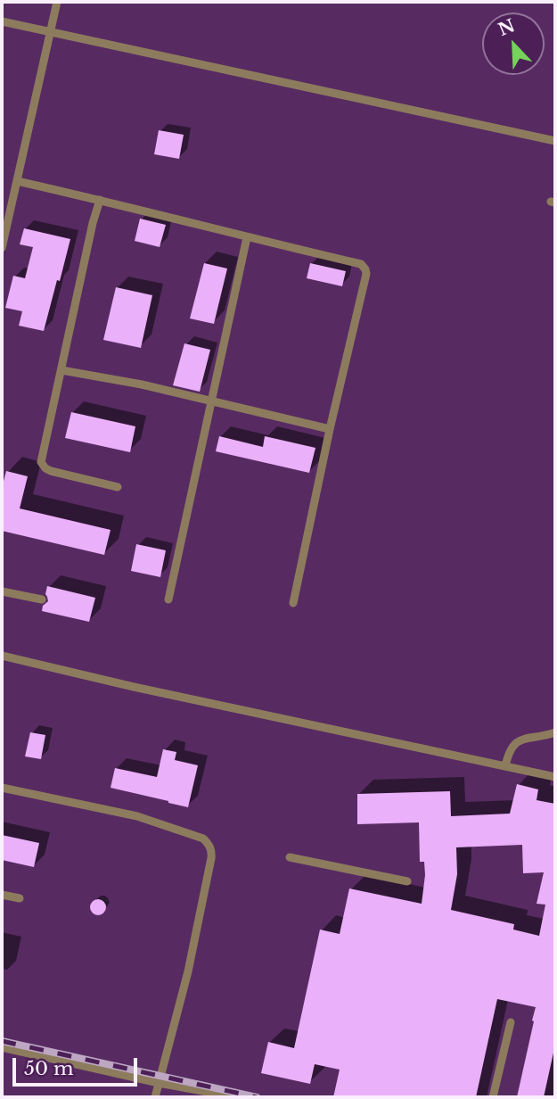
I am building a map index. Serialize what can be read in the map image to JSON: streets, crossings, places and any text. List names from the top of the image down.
{
  "scale_bar": "50 m",
  "north": "top left"
}
